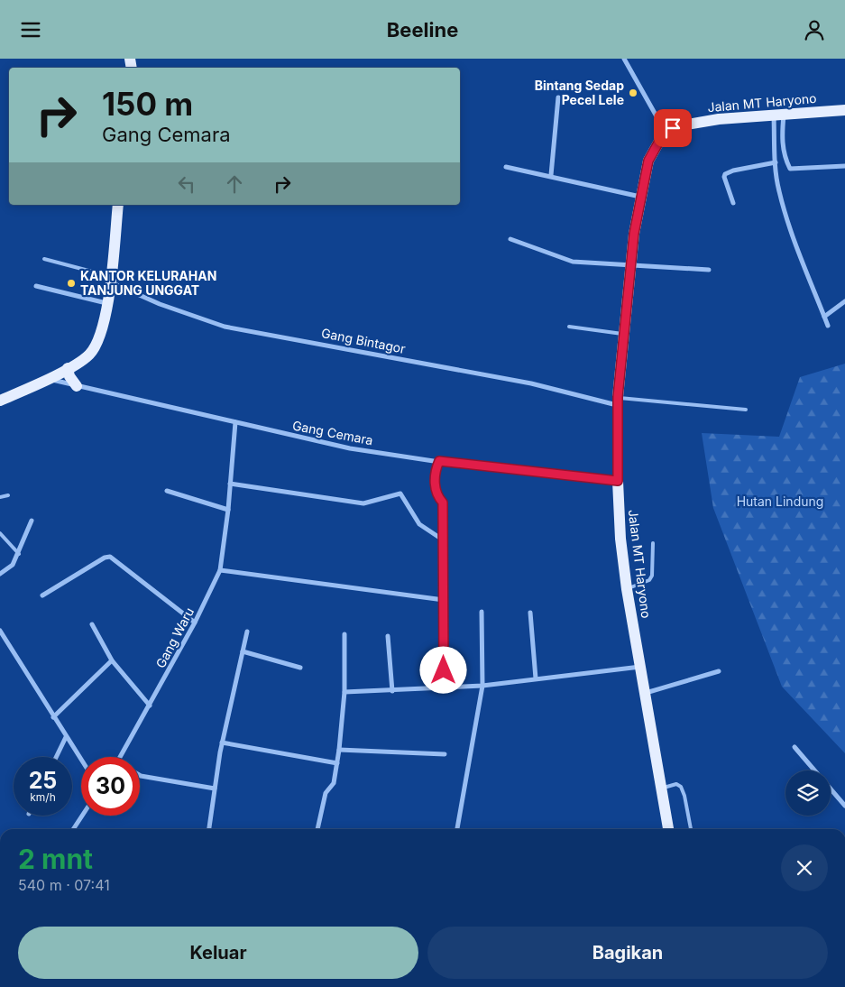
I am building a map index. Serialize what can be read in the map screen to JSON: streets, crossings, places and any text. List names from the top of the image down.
{
  "streets": {
    "main road": ["Jalan MT Haryono"],
    "street": ["Gang Bintagor", "Gang Cemara", "Gang Waru"]
  },
  "crossings": [
    ["Jalan MT Haryono", "Gang Bintagor"],
    ["Jalan MT Haryono", "Gang Cemara"]
  ],
  "parks": ["Hutan Lindung"],
  "places": ["Bintang Sedap Pecel Lele", "KANTOR KELURAHAN TANJUNG UNGGAT"],
  "page": {
    "header": "Beeline",
    "turn": ["150 m", "Gang Cemara"],
    "speed": "25 km/h",
    "limit": "30",
    "heading": ["2 mnt", "540 m · 07:41"],
    "buttons": ["Keluar", "Bagikan"]
  }
}
